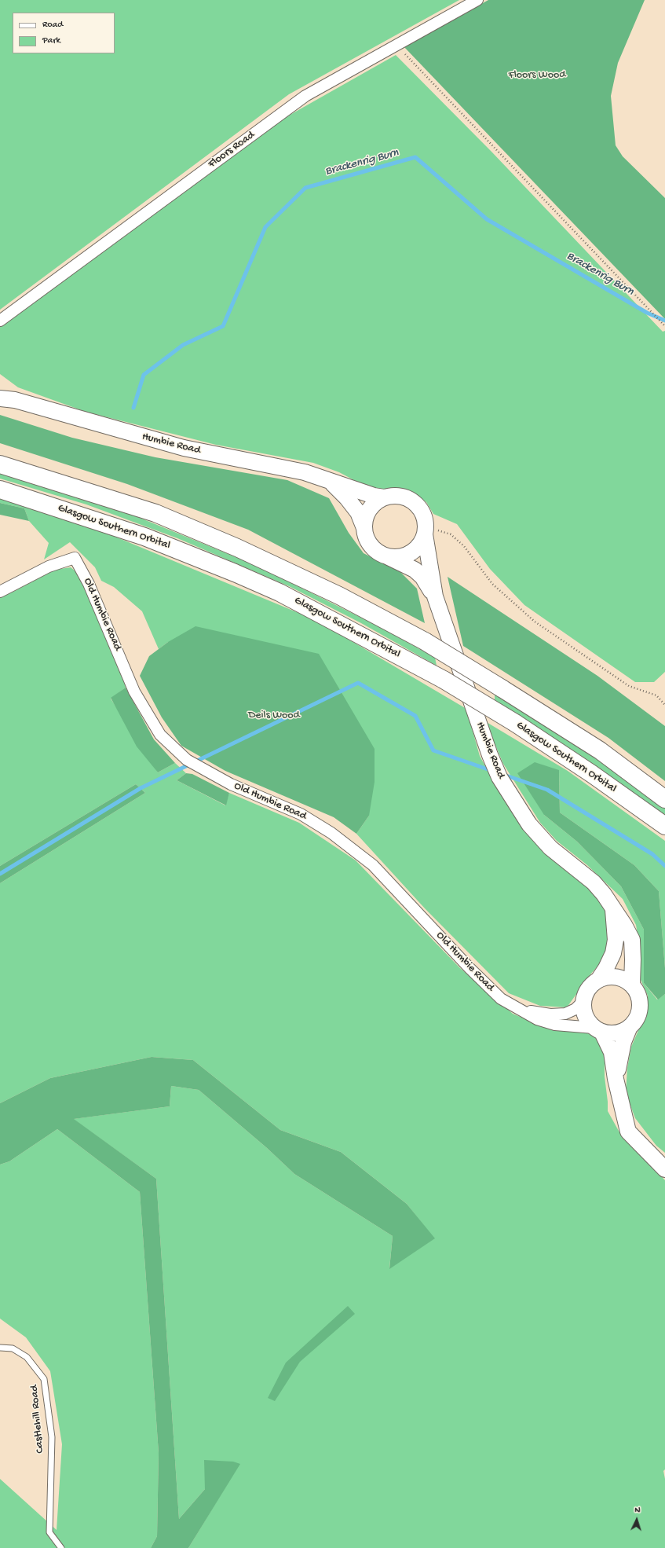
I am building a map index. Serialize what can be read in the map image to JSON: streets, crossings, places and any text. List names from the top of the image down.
{
  "streets": {
    "highway": ["Glasgow Southern Orbital"],
    "street": ["Floors Road", "Humbie Road", "Old Humbie Road"],
    "lane": ["Castlehill Road"]
  },
  "crossings": [
    ["Humbie Road", "Old Humbie Road"]
  ],
  "water": ["Brackenrig Burn"],
  "parks": ["Floors Wood", "Deils Wood"],
  "legend": ["Road", "Park"],
  "north": "top"
}
